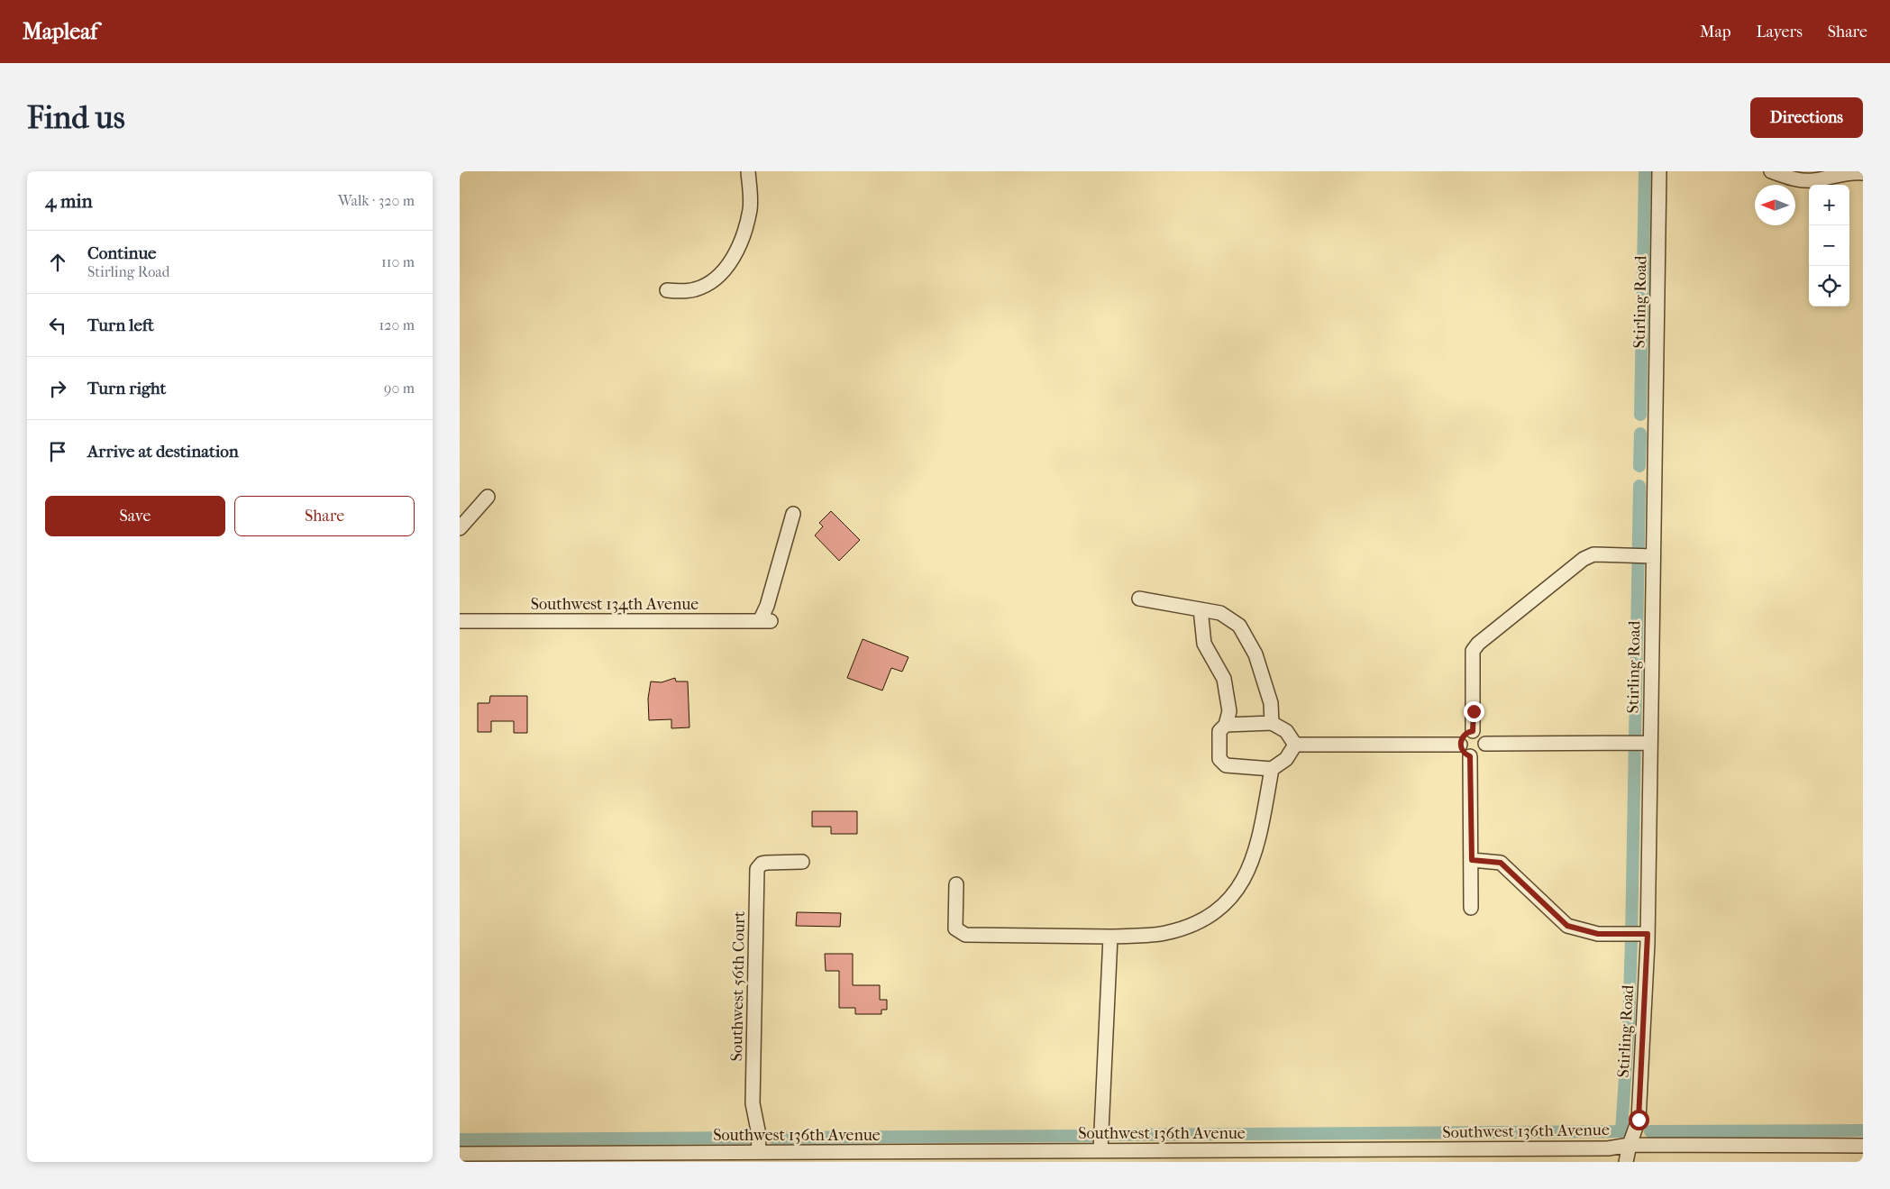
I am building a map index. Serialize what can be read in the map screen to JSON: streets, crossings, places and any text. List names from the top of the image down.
{
  "streets": {
    "street": [
      "Stirling Road",
      "Southwest 134th Avenue",
      "Southwest 56th Court",
      "Southwest 136th Avenue"
    ]
  },
  "crossings": [
    ["Stirling Road", "Southwest 136th Avenue"],
    ["Southwest 56th Court", "Southwest 136th Avenue"]
  ],
  "north": "left",
  "page": {
    "header": "Mapleaf",
    "nav": ["Map", "Layers", "Share"],
    "buttons": [
      "Directions",
      ["Save", "Share"]
    ],
    "title": "Find us",
    "heading": ["4 min", "Walk · 320 m"],
    "map_buttons": ["+", "−"],
    "list": [
      ["Continue", "Stirling Road", "110 m"],
      ["Turn left", "120 m"],
      ["Turn right", "90 m"],
      "Arrive at destination"
    ]
  }
}
